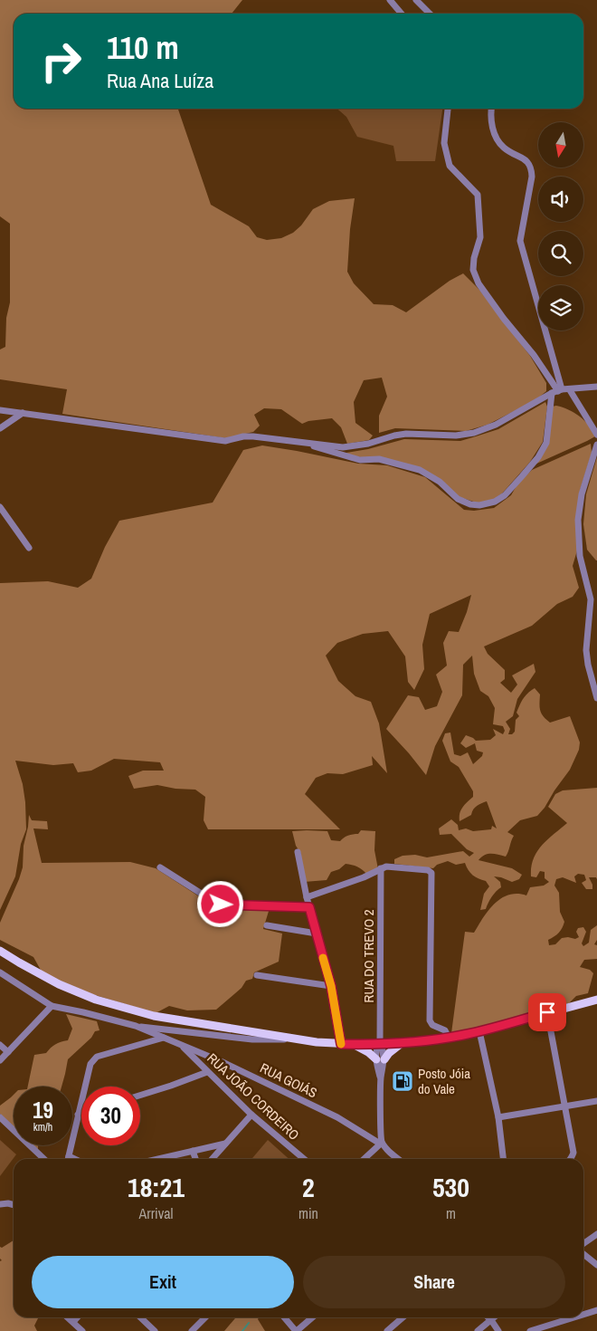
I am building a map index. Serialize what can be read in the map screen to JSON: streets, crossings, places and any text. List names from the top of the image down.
{
  "streets": {
    "street": ["RUA DO TREVO 2", "RUA GOIÁS", "RUA JOÃO CORDEIRO"]
  },
  "crossings": [
    ["RUA GOIÁS", "RUA JOÃO CORDEIRO"]
  ],
  "places": {
    "fuel station": ["Posto Jóia do Vale"]
  },
  "north": "bottom",
  "page": {
    "turn": ["110 m", "Rua Ana Luíza"],
    "speed": "19 km/h",
    "limit": "30",
    "eta": [
      "18:21",
      "Arrival",
      "2",
      "min",
      "530",
      "m"
    ],
    "buttons": ["Exit", "Share"]
  }
}
